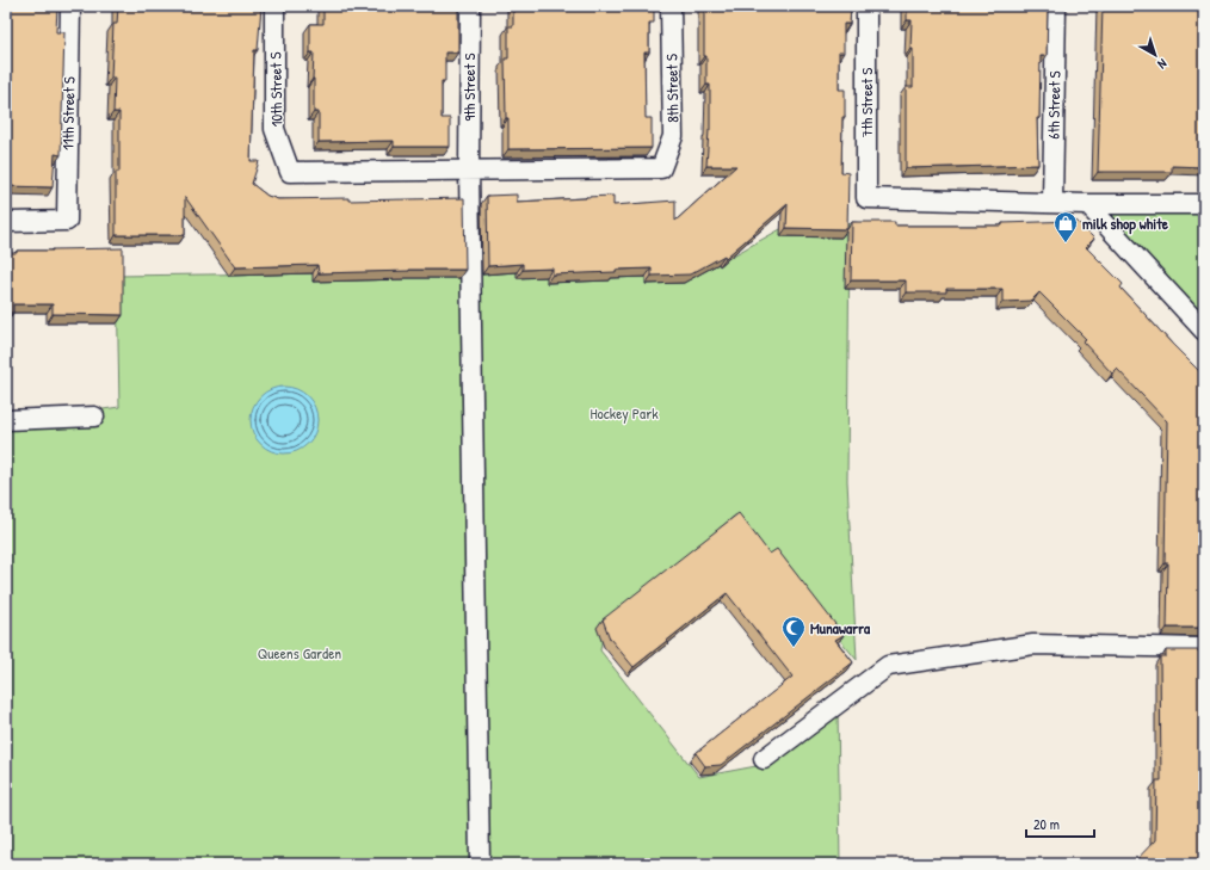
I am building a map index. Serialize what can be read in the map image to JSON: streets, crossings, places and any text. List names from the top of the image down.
{
  "streets": {
    "street": [
      "9th Street S",
      "8th Street S",
      "10th Street S",
      "7th Street S",
      "6th Street S",
      "11th Street S"
    ]
  },
  "crossings": [
    ["9th Street S", "8th Street S"],
    ["9th Street S", "10th Street S"],
    ["8th Street S", "10th Street S"],
    ["7th Street S", "6th Street S"]
  ],
  "parks": ["Hockey Park", "Queens Garden"],
  "places": {
    "shop": ["milk shop white"],
    "mosque": ["Munawarra"]
  },
  "scale_bar": "20 m",
  "north": "bottom right"
}
